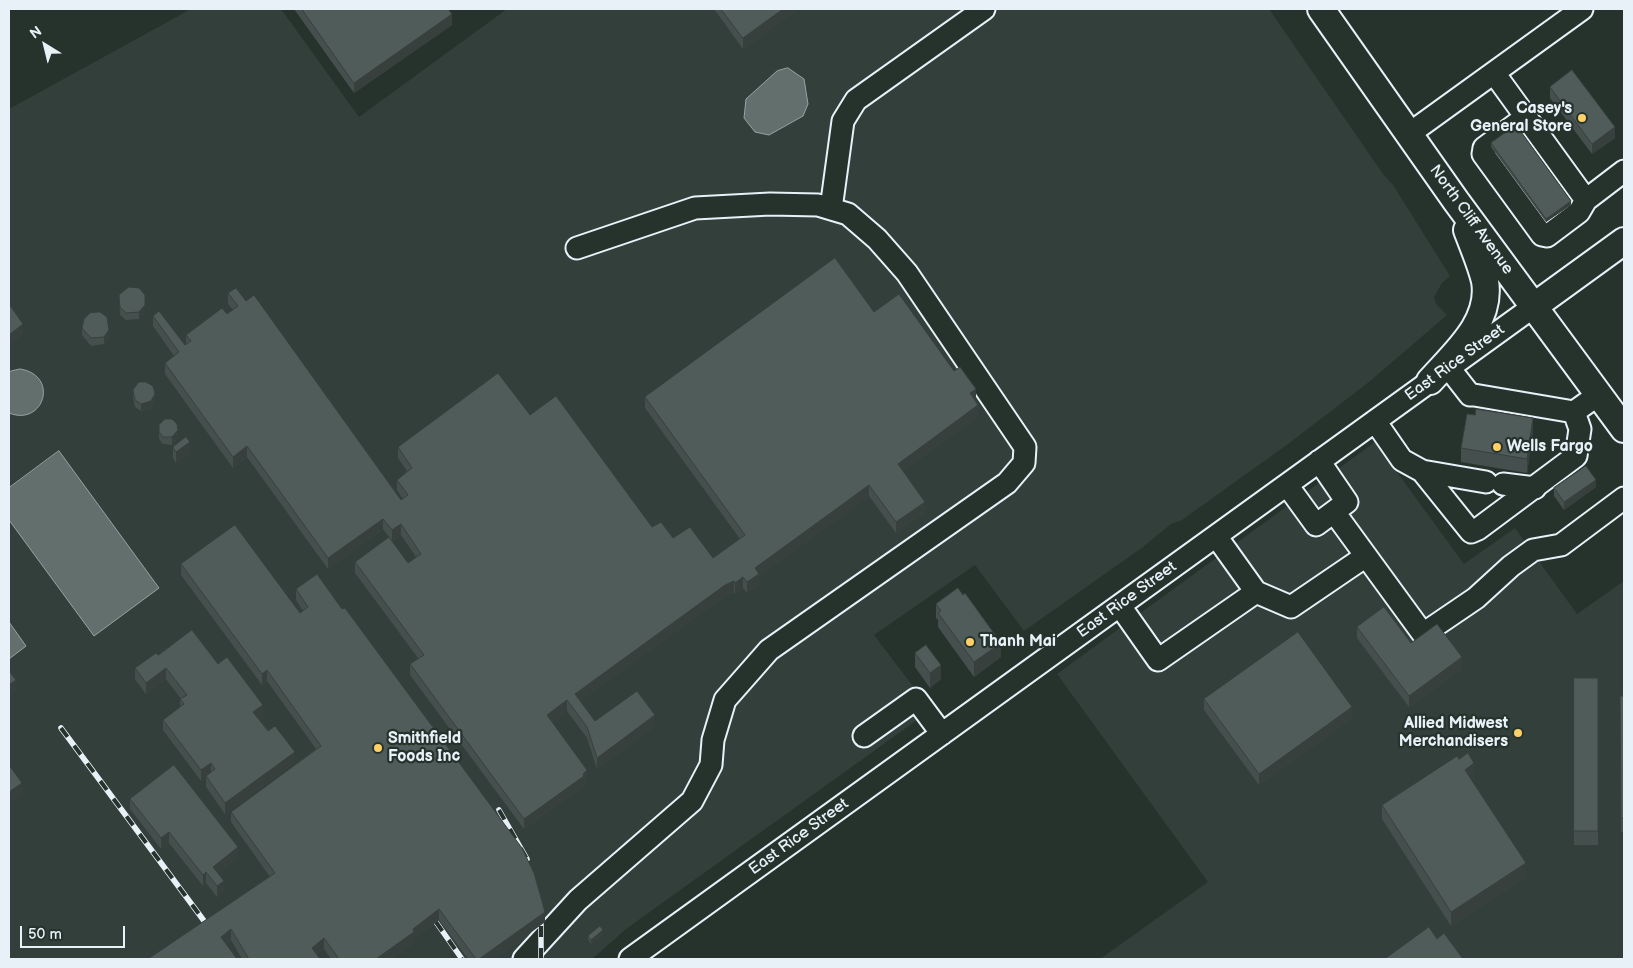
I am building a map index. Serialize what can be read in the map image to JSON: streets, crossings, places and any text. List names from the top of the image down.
{
  "streets": {
    "main road": ["North Cliff Avenue", "East Rice Street"]
  },
  "crossings": [
    ["North Cliff Avenue", "East Rice Street"]
  ],
  "places": [
    "Casey's General Store",
    "Wells Fargo",
    "Thanh Mai",
    "Allied Midwest Merchandisers",
    "Smithfield Foods Inc"
  ],
  "scale_bar": "50 m",
  "north": "top left"
}
